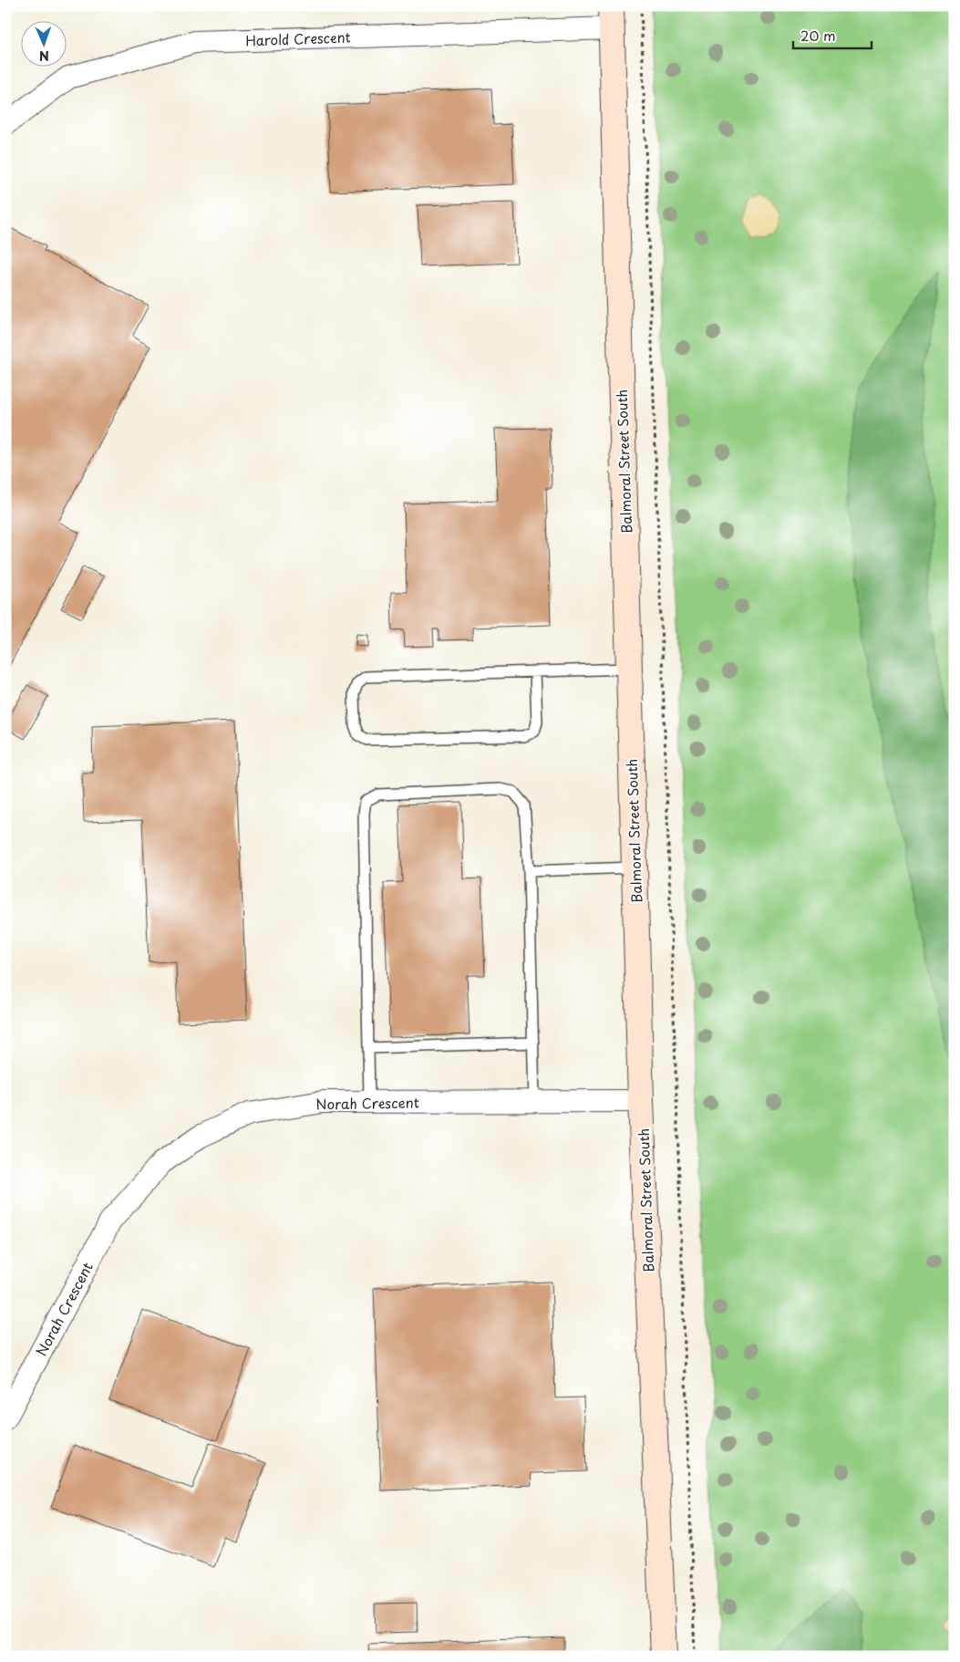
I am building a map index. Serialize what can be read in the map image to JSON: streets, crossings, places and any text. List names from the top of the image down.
{
  "streets": {
    "main road": ["Balmoral Street South"],
    "street": ["Harold Crescent", "Norah Crescent"]
  },
  "crossings": [
    ["Harold Crescent", "Balmoral Street South"],
    ["Balmoral Street South", "Norah Crescent"]
  ],
  "scale_bar": "20 m",
  "north": "bottom"
}
